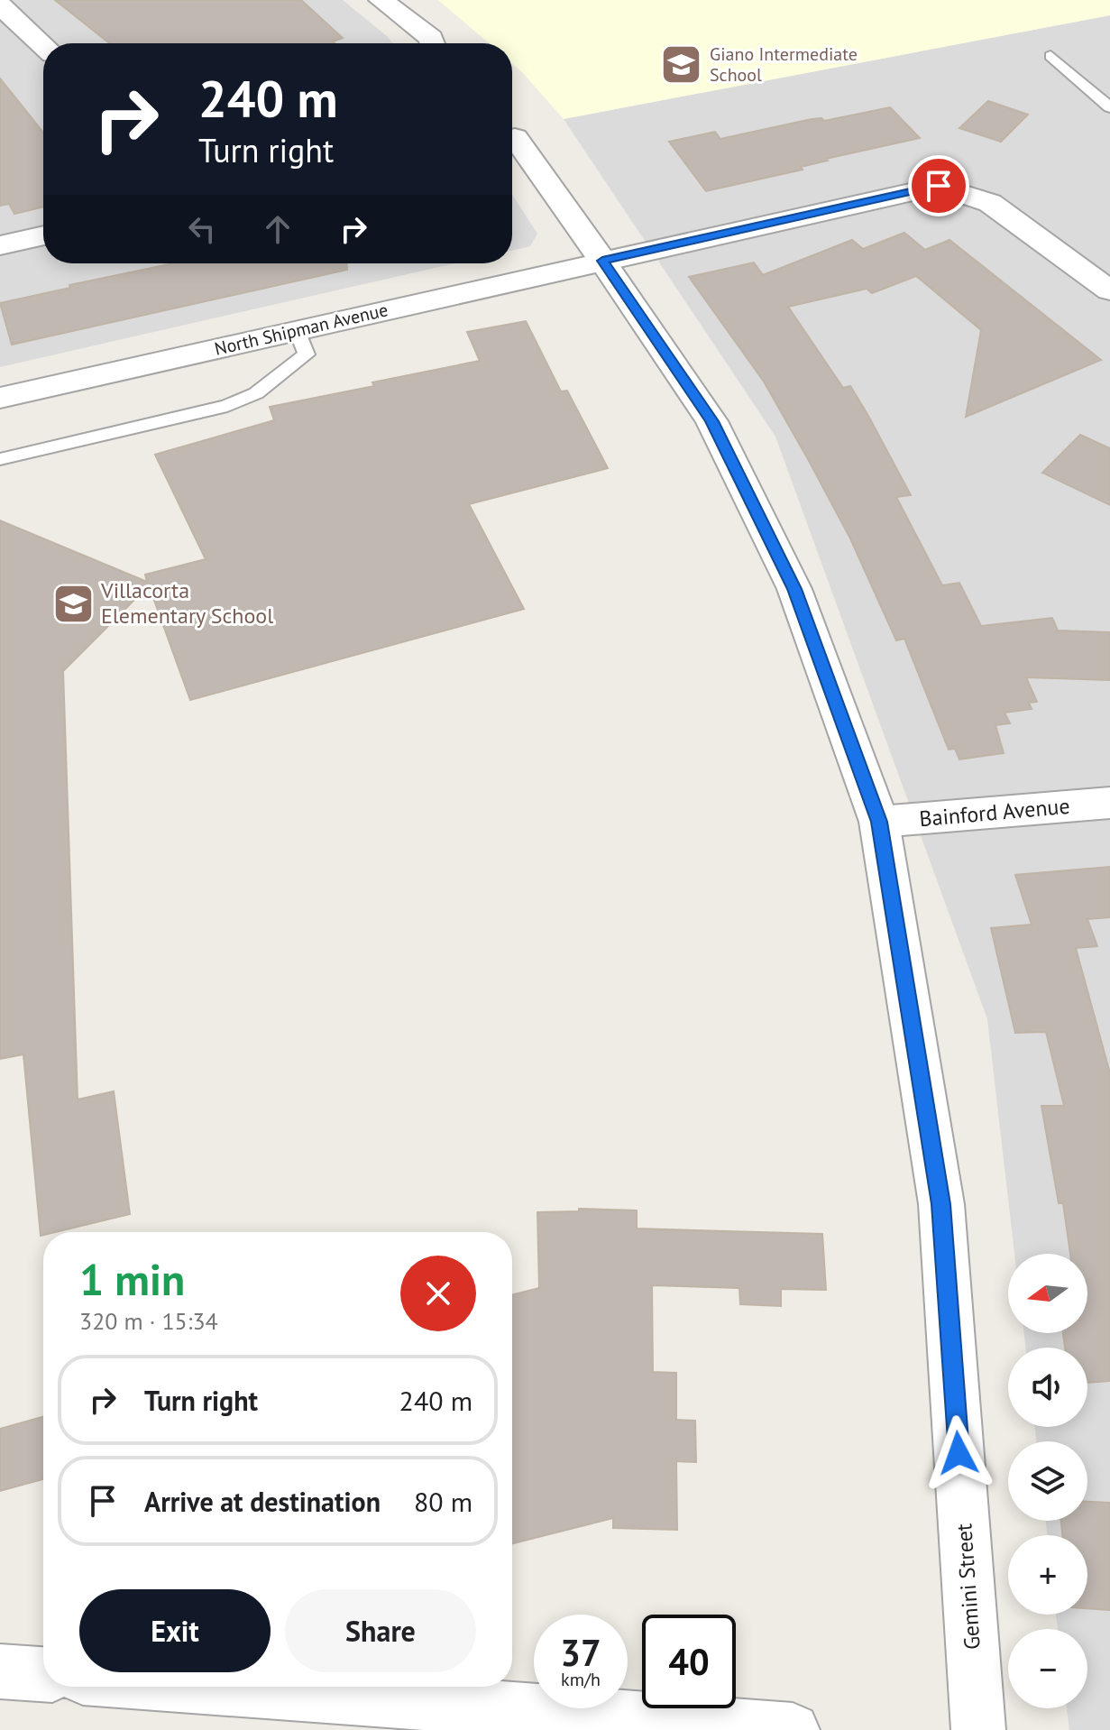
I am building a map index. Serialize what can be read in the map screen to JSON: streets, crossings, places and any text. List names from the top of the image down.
{
  "streets": {
    "street": ["North Shipman Avenue", "Bainford Avenue", "Gemini Street"]
  },
  "crossings": [
    ["North Shipman Avenue", "Gemini Street"],
    ["Bainford Avenue", "Gemini Street"]
  ],
  "places": {
    "school or university": ["Giano Intermediate School", "Villacorta Elementary School"]
  },
  "north": "left",
  "page": {
    "turn": ["240 m", "Turn right"],
    "heading": ["1 min", "320 m · 15:34"],
    "map_buttons": ["+", "−"],
    "list": [
      {
        "name": "Turn right",
        "value": "240 m"
      },
      {
        "name": "Arrive at destination",
        "value": "80 m"
      }
    ],
    "buttons": ["Exit", "Share"],
    "speed": "37 km/h",
    "limit": "40"
  }
}
